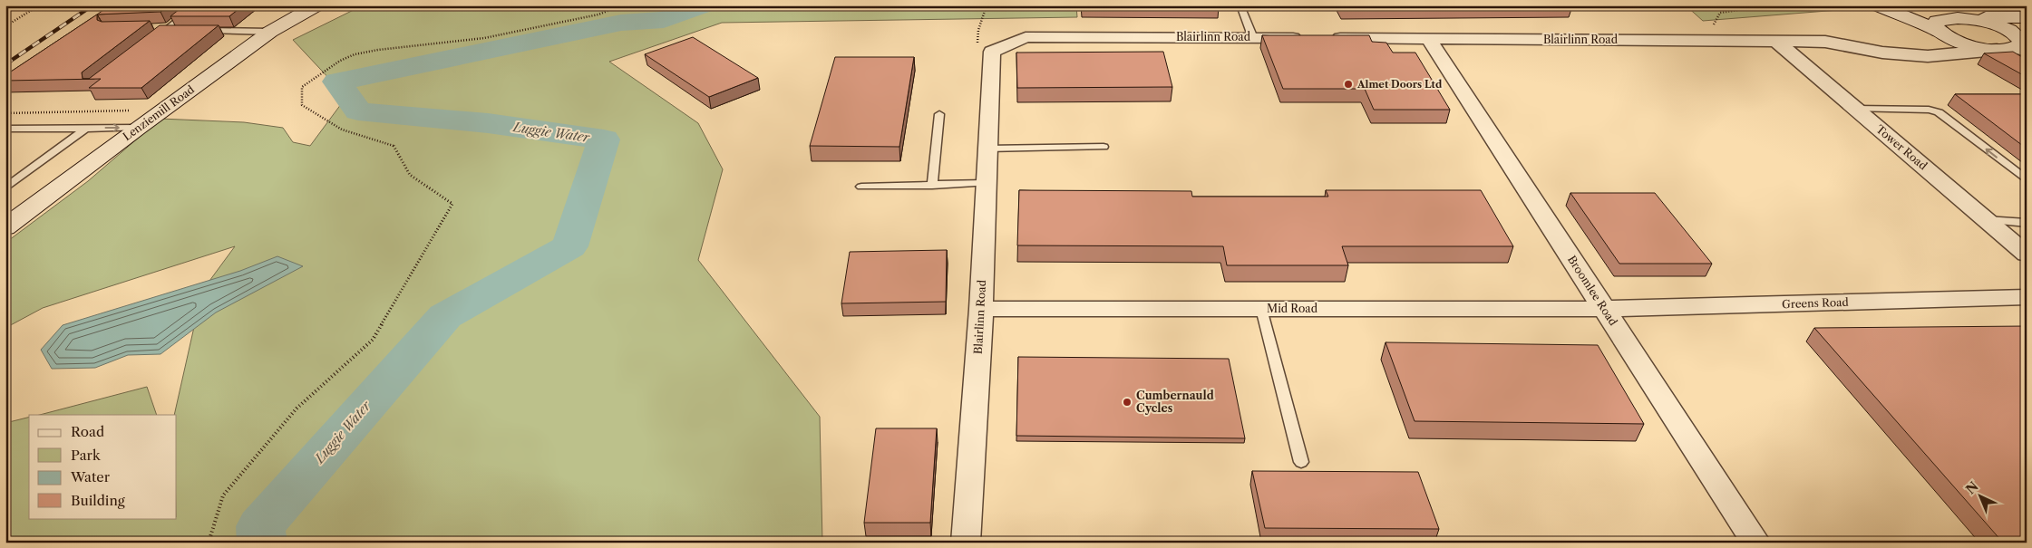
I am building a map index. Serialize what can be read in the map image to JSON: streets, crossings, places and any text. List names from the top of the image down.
{
  "streets": {
    "main road": ["Lenziemill Road"],
    "street": [
      "Blairlinn Road",
      "Tower Road",
      "Broomlee Road",
      "Greens Road",
      "Mid Road"
    ]
  },
  "crossings": [
    ["Blairlinn Road", "Tower Road"],
    ["Blairlinn Road", "Broomlee Road"],
    ["Blairlinn Road", "Mid Road"],
    ["Broomlee Road", "Greens Road"],
    ["Broomlee Road", "Mid Road"],
    ["Greens Road", "Mid Road"]
  ],
  "water": ["Luggie Water"],
  "places": ["Almet Doors Ltd", "Cumbernauld Cycles"],
  "legend": [
    "Road",
    "Park",
    "Water",
    "Building"
  ],
  "north": "top left"
}
